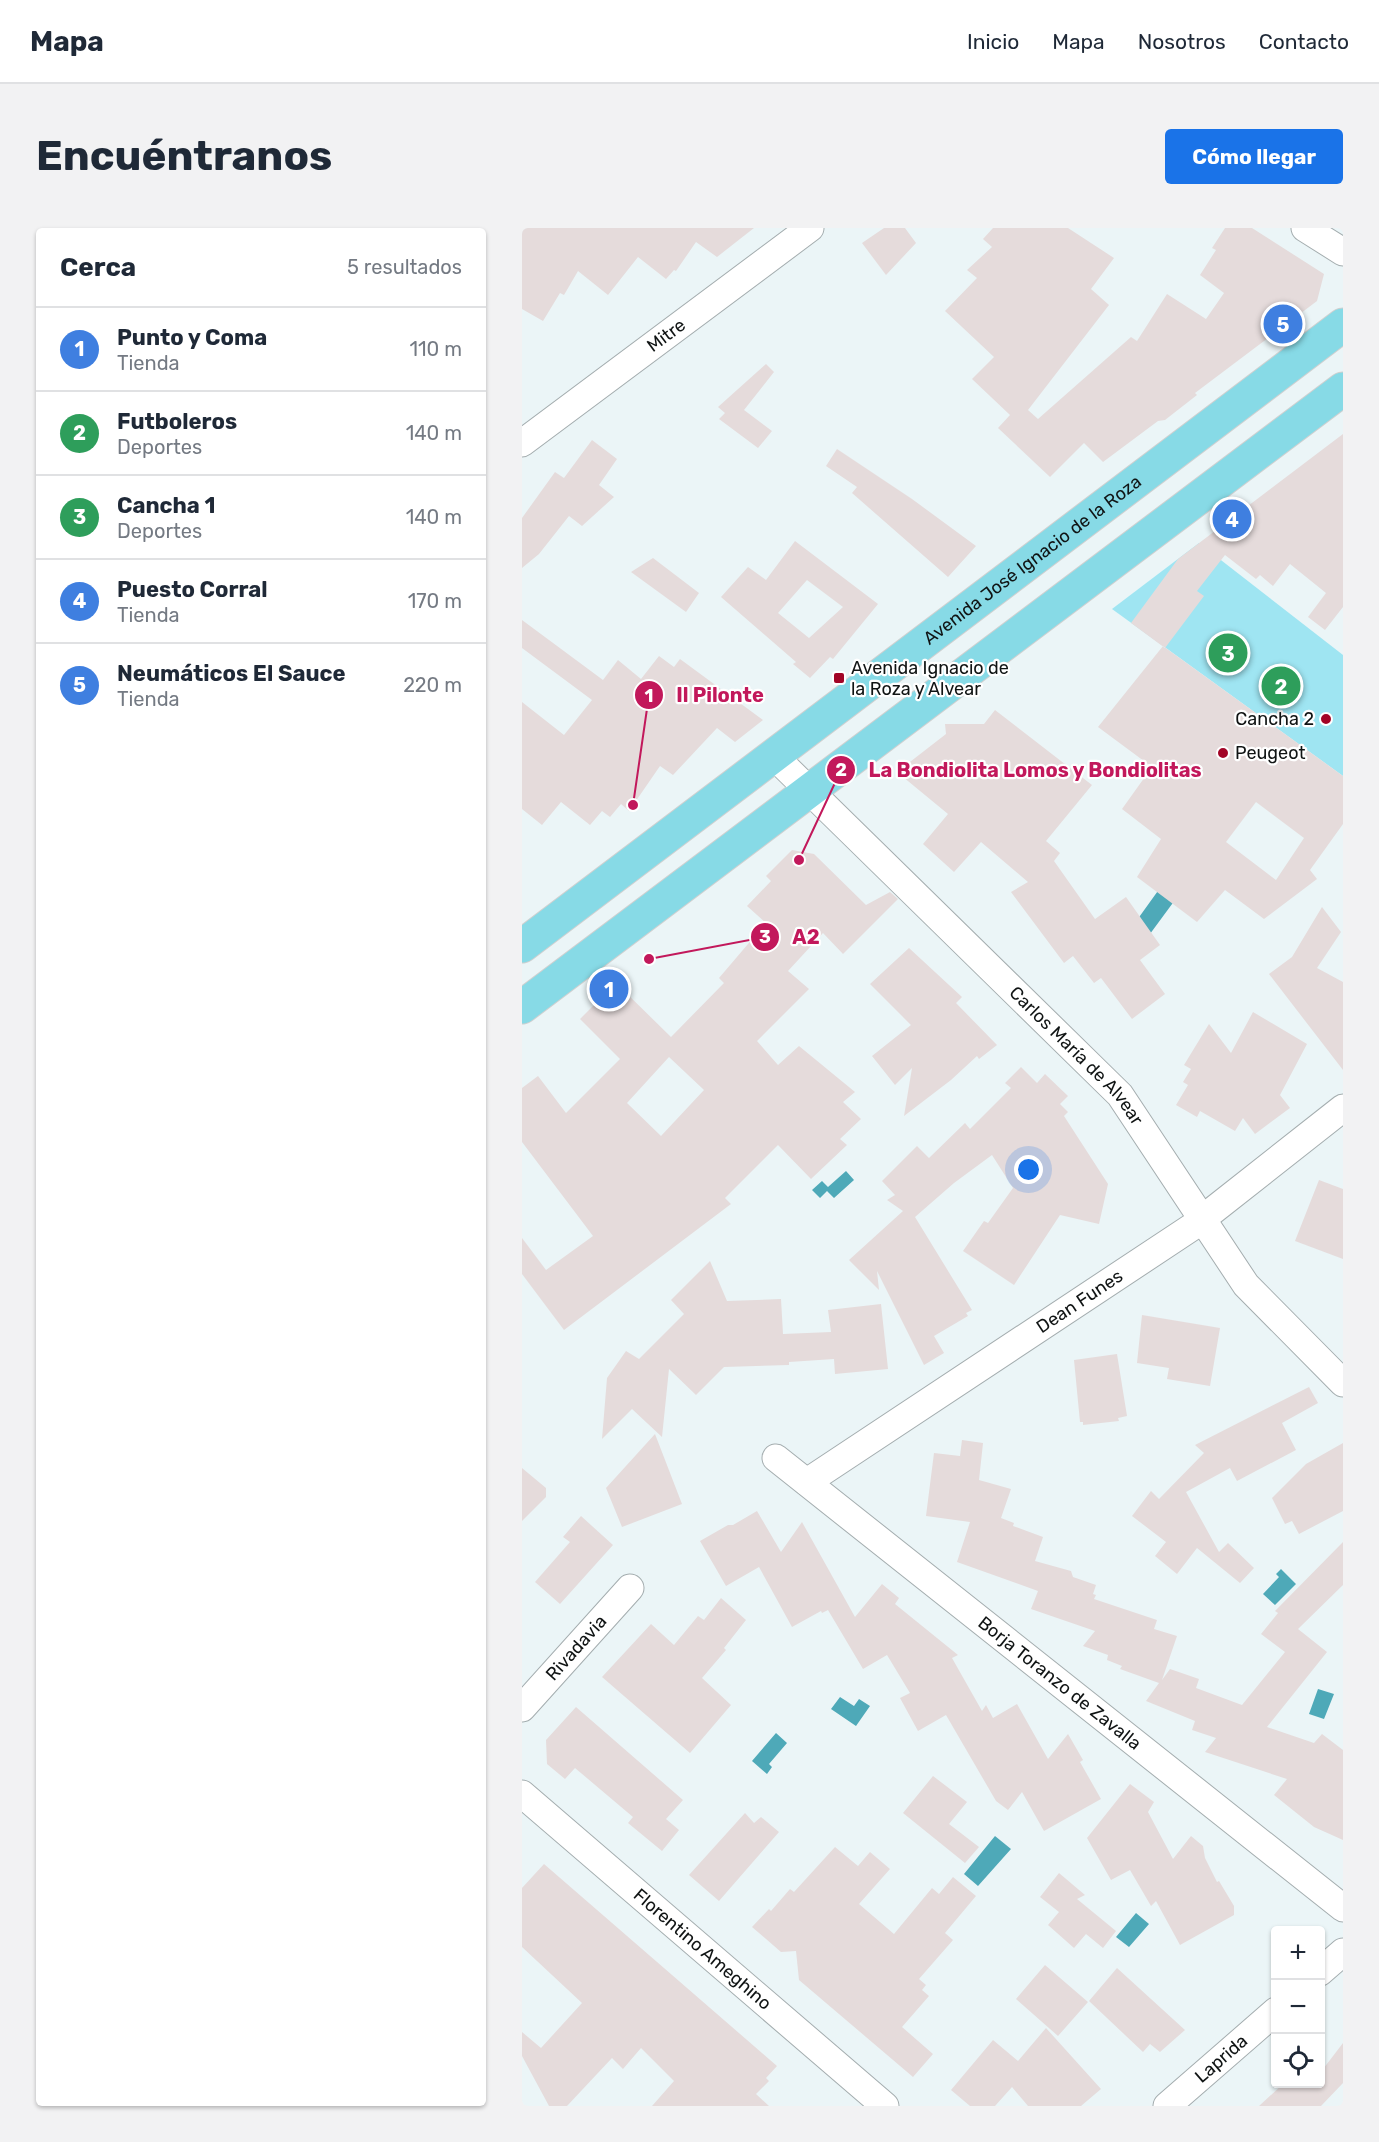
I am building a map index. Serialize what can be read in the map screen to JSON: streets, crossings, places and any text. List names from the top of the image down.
{
  "streets": {
    "main road": ["Avenida José Ignacio de la Roza"],
    "street": [
      "Mitre",
      "Carlos María de Alvear",
      "Dean Funes",
      "Rivadavia",
      "Borja Toranzo de Zavalla",
      "Florentino Ameghino",
      "Laprida"
    ]
  },
  "crossings": [
    ["Avenida José Ignacio de la Roza", "Carlos María de Alvear"],
    ["Carlos María de Alvear", "Dean Funes"],
    ["Dean Funes", "Borja Toranzo de Zavalla"]
  ],
  "places": {
    "transit": ["Avenida Ignacio de la Roza y Alvear"],
    "other": [
      "Cancha 2",
      "Peugeot",
      "Il Pilonte",
      "La Bondiolita Lomos y Bondiolitas",
      "A2"
    ]
  },
  "page": {
    "header": "Mapa",
    "nav": [
      "Inicio",
      "Mapa",
      "Nosotros",
      "Contacto"
    ],
    "buttons": "Cómo llegar",
    "title": "Encuéntranos",
    "heading": ["Cerca", "5 resultados"],
    "pins": [
      "5",
      "4",
      "3",
      "2",
      "1"
    ],
    "list": [
      {
        "mark": "1",
        "name": "Punto y Coma",
        "note": "Tienda",
        "value": "110 m"
      },
      {
        "mark": "2",
        "name": "Futboleros",
        "note": "Deportes",
        "value": "140 m"
      },
      {
        "mark": "3",
        "name": "Cancha 1",
        "note": "Deportes",
        "value": "140 m"
      },
      {
        "mark": "4",
        "name": "Puesto Corral",
        "note": "Tienda",
        "value": "170 m"
      },
      {
        "mark": "5",
        "name": "Neumáticos El Sauce",
        "note": "Tienda",
        "value": "220 m"
      }
    ],
    "map_buttons": ["+", "−"]
  }
}
